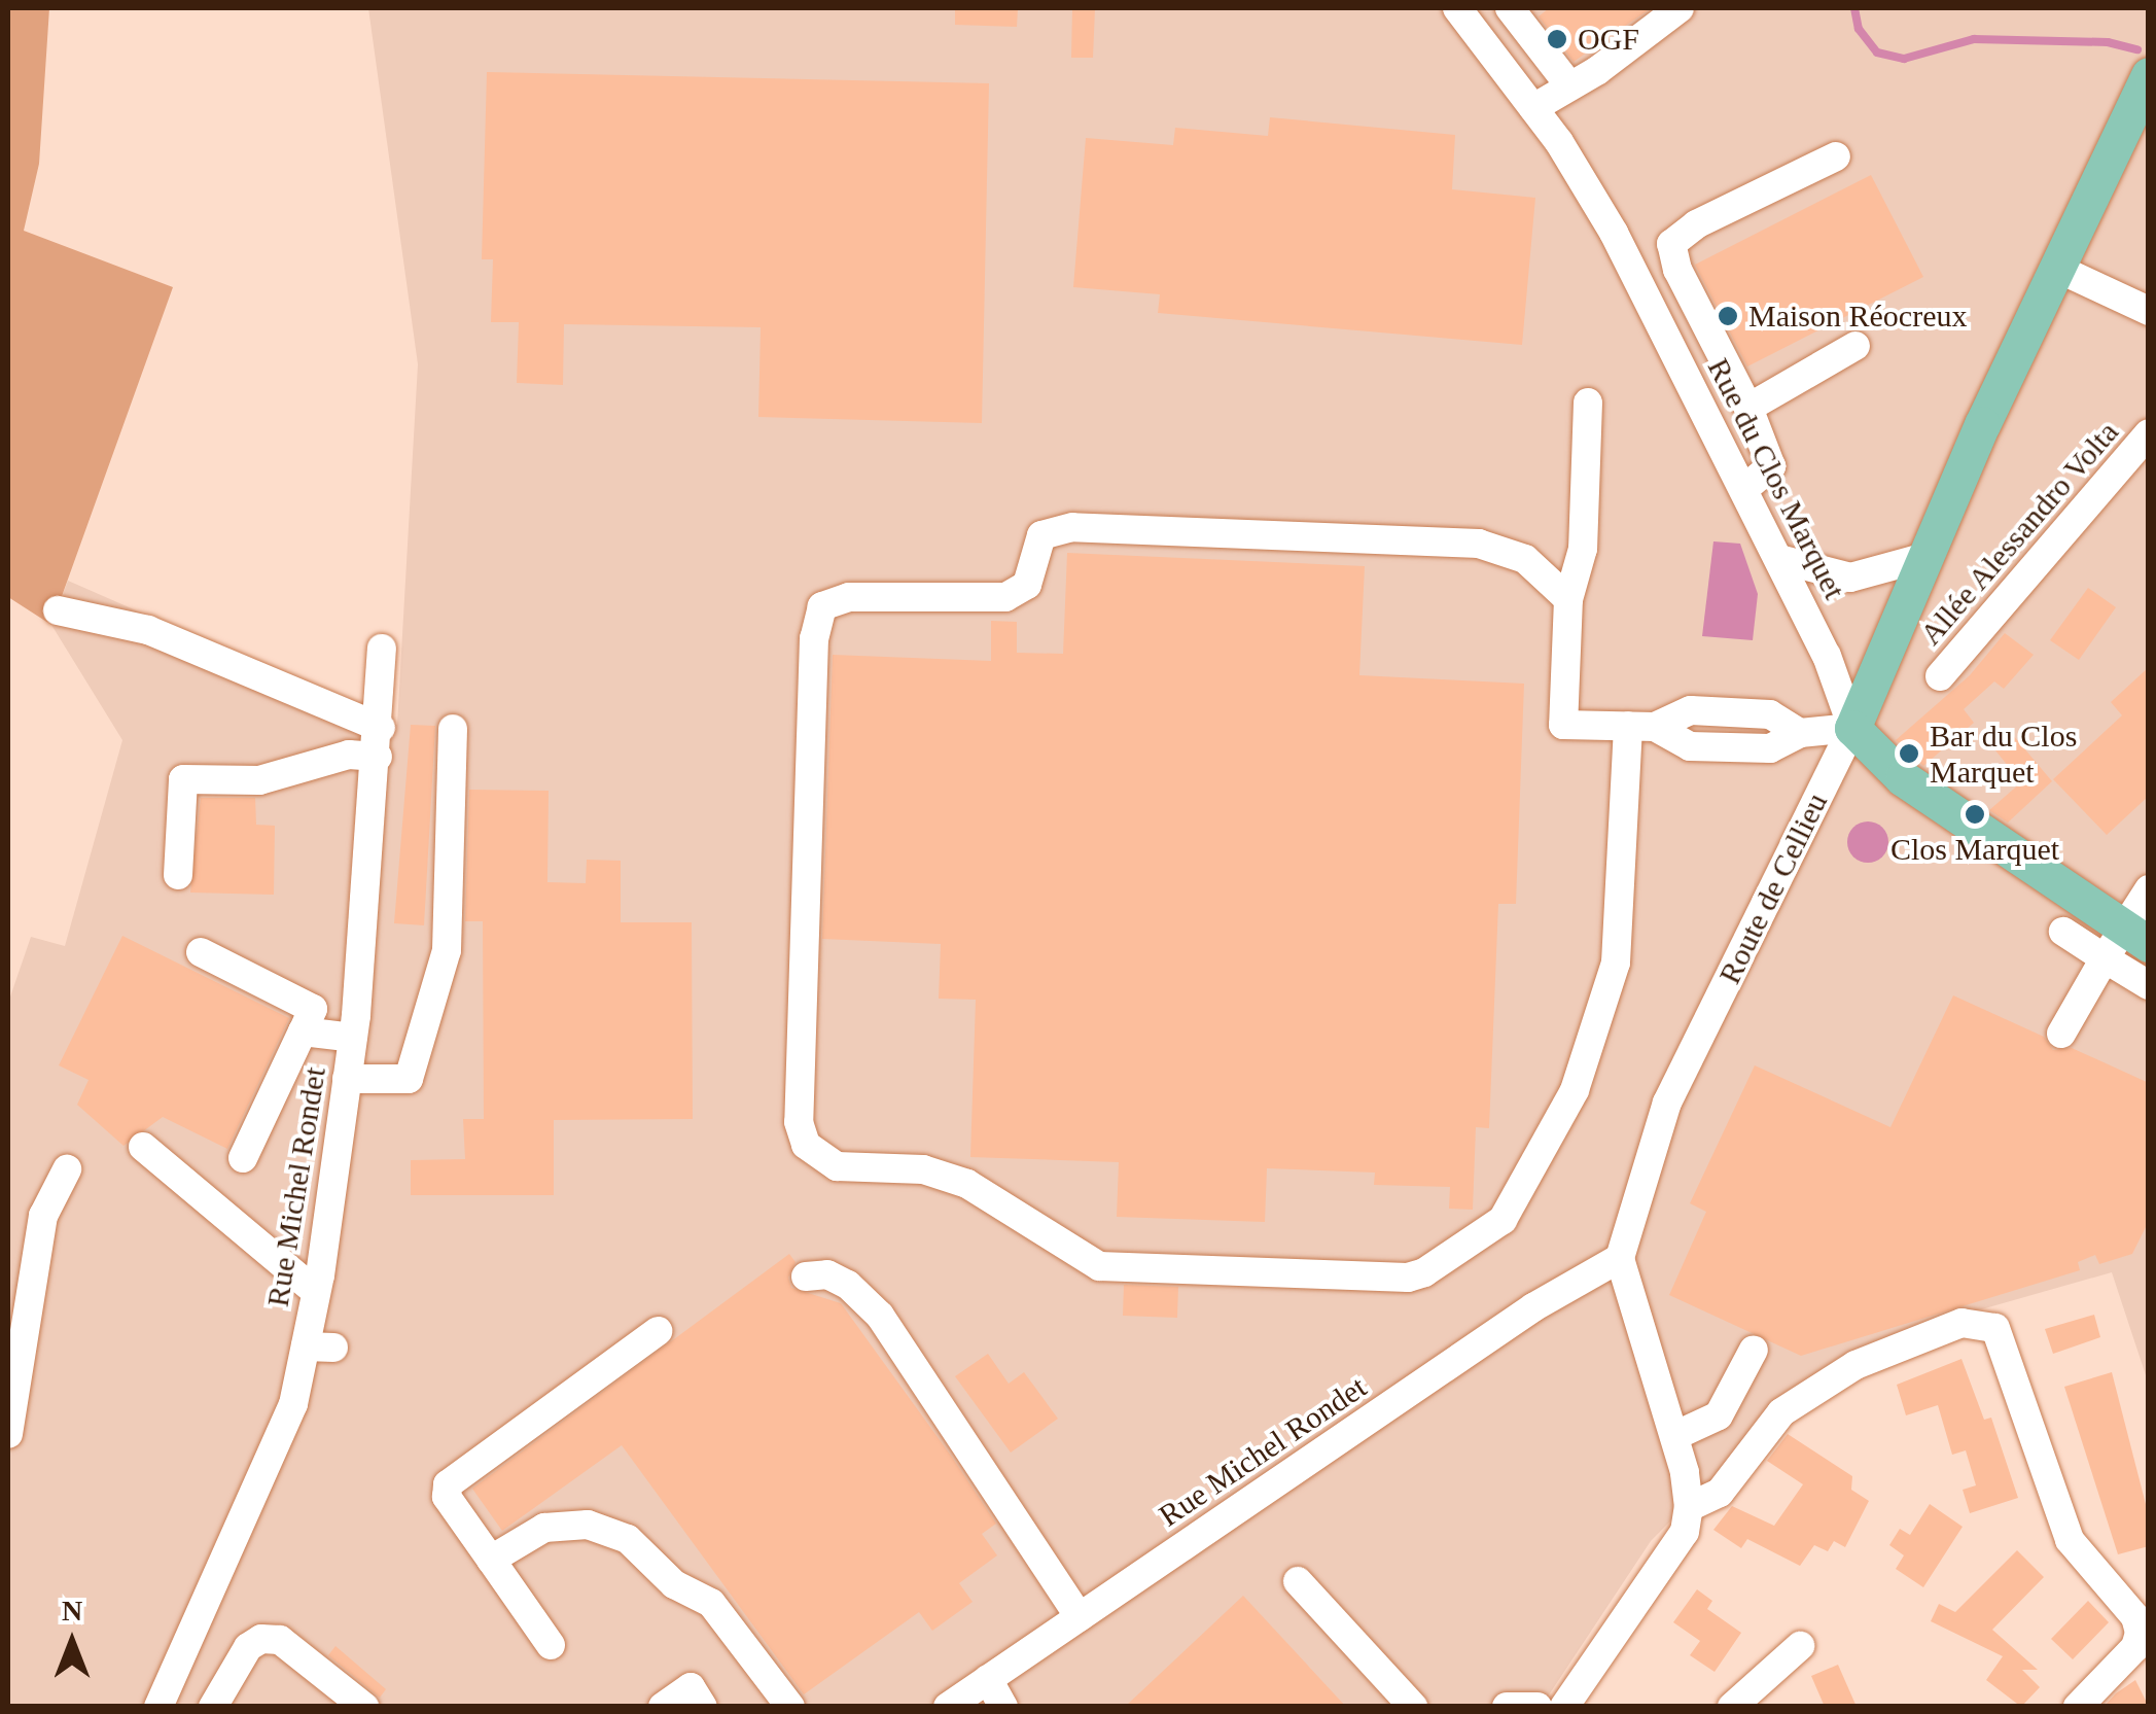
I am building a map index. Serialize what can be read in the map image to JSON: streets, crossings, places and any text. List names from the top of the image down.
{
  "streets": {
    "main road": ["Route de Cellieu"],
    "street": ["Rue du Clos Marquet", "Allée Alessandro Volta", "Rue Michel Rondet"]
  },
  "crossings": [
    ["Rue du Clos Marquet", "Route de Cellieu"],
    ["Route de Cellieu", "Rue Michel Rondet"]
  ],
  "places": [
    "OGF",
    "Maison Réocreux",
    "Bar du Clos Marquet",
    "Clos Marquet"
  ],
  "north": "top"
}
